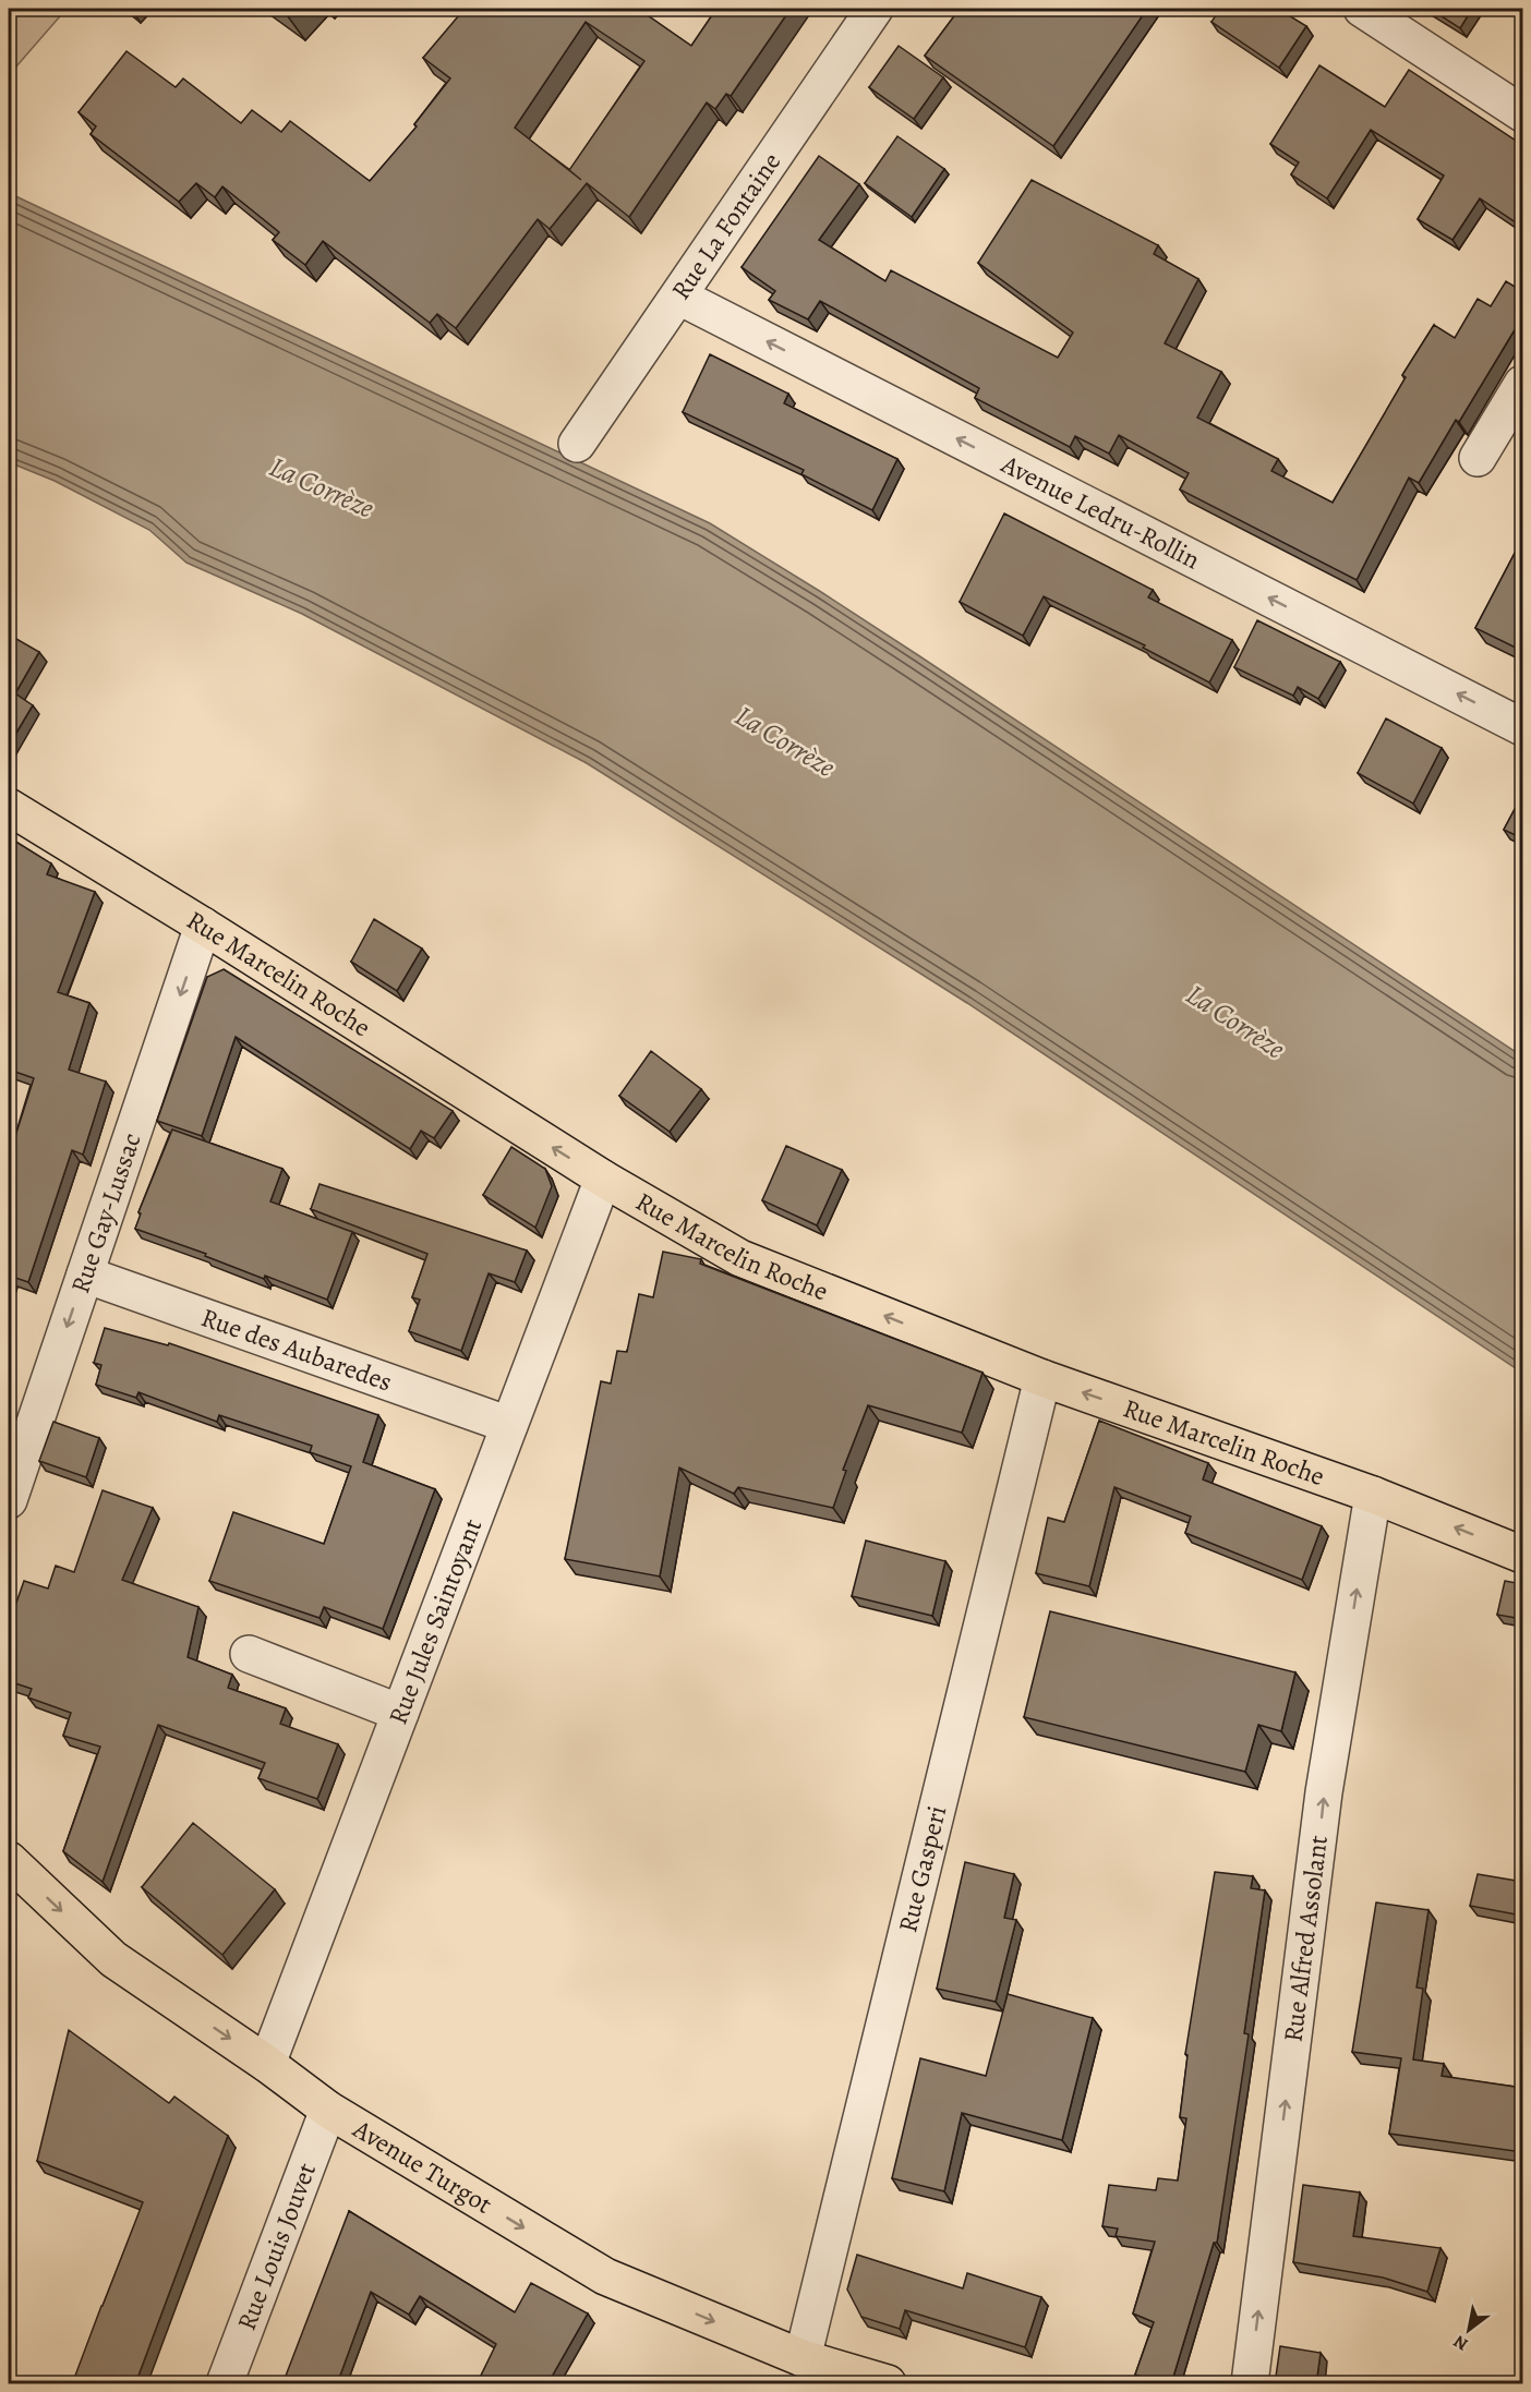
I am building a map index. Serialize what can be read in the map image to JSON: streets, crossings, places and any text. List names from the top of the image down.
{
  "streets": {
    "main road": ["Rue Marcelin Roche", "Avenue Turgot"],
    "street": [
      "Rue La Fontaine",
      "Avenue Ledru-Rollin",
      "Rue Gay-Lussac",
      "Rue des Aubaredes",
      "Rue Jules Saintoyant",
      "Rue Gasperi",
      "Rue Alfred Assolant",
      "Rue Louis Jouvet"
    ]
  },
  "crossings": [
    ["Rue La Fontaine", "Avenue Ledru-Rollin"],
    ["Rue Marcelin Roche", "Rue Gay-Lussac"],
    ["Rue Marcelin Roche", "Rue Jules Saintoyant"],
    ["Rue Marcelin Roche", "Rue Gasperi"],
    ["Rue Marcelin Roche", "Rue Alfred Assolant"],
    ["Rue Gay-Lussac", "Rue des Aubaredes"],
    ["Rue des Aubaredes", "Rue Jules Saintoyant"],
    ["Rue Jules Saintoyant", "Avenue Turgot"],
    ["Rue Gasperi", "Avenue Turgot"],
    ["Avenue Turgot", "Rue Louis Jouvet"]
  ],
  "one_way": [
    "Avenue Ledru-Rollin",
    "Rue Marcelin Roche",
    "Rue Gay-Lussac",
    "Rue Alfred Assolant",
    "Avenue Turgot"
  ],
  "water": ["La Corrèze"],
  "north": "bottom left"
}
